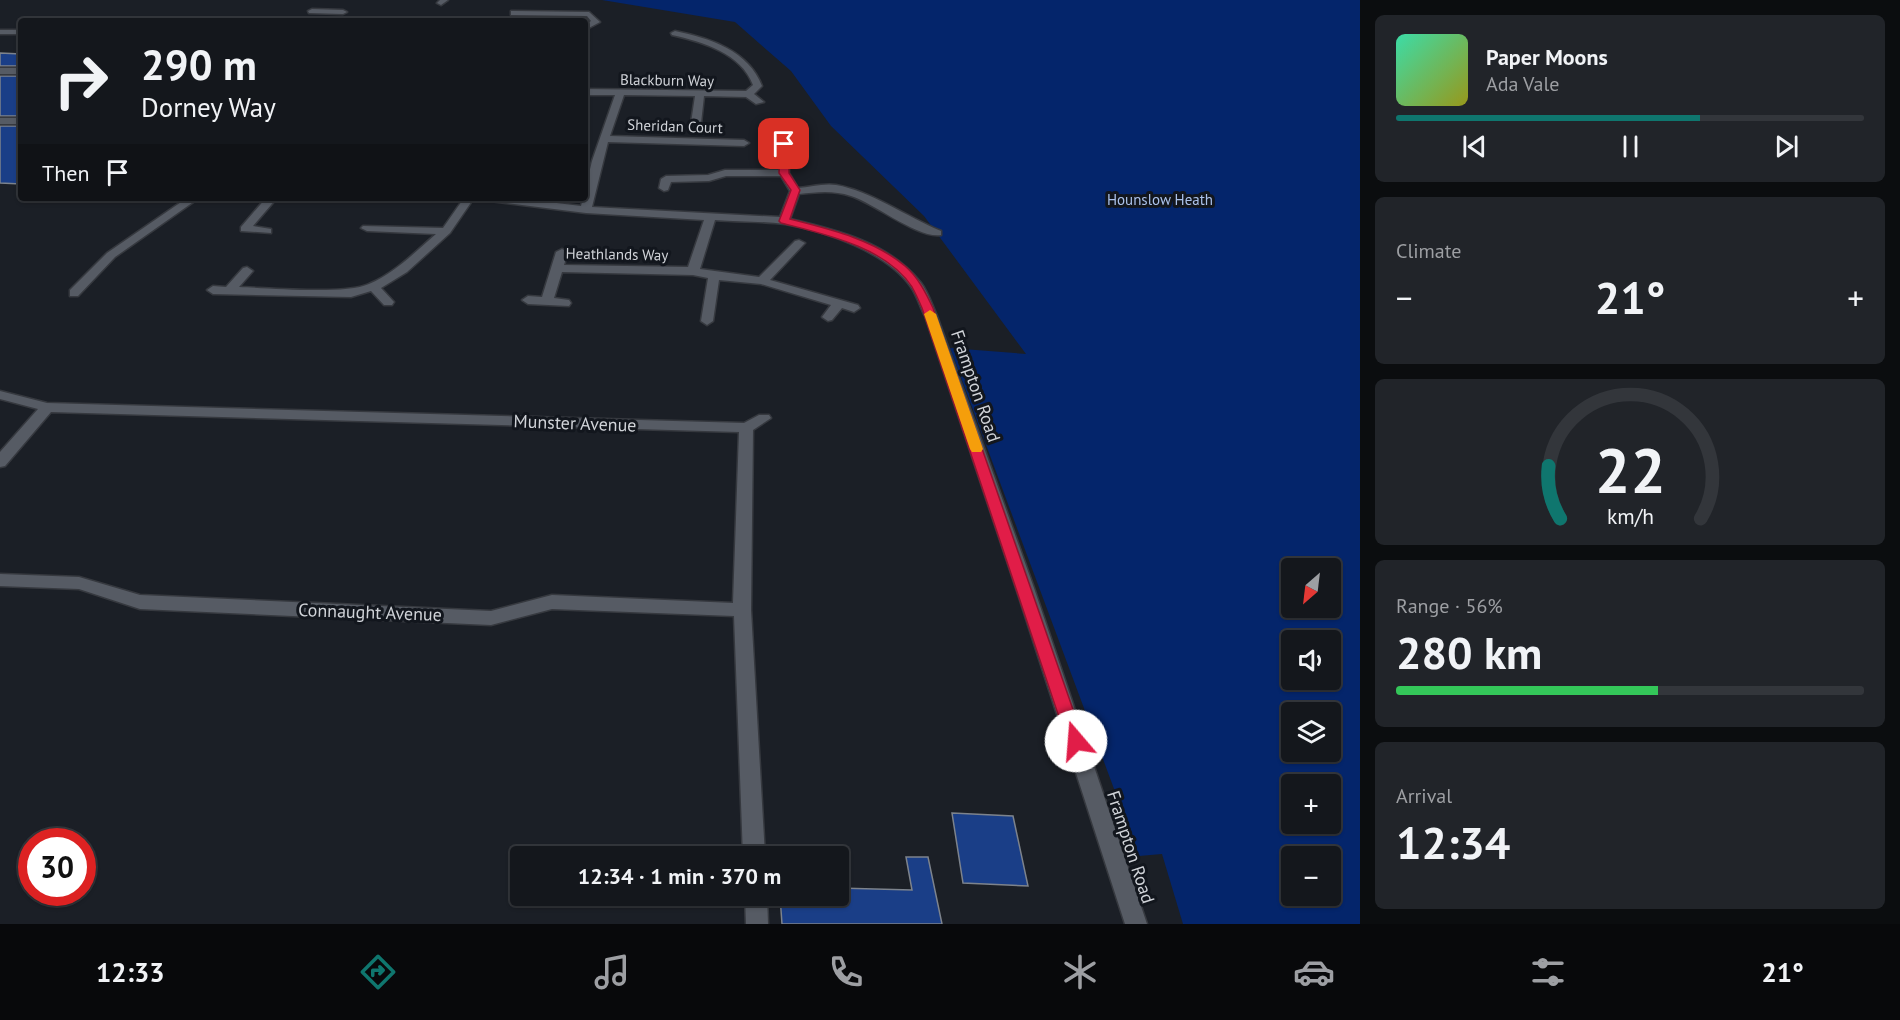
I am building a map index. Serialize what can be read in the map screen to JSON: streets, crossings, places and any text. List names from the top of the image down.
{
  "streets": {
    "street": [
      "Blackburn Way",
      "Sheridan Court",
      "Heathlands Way",
      "Frampton Road",
      "Munster Avenue",
      "Connaught Avenue"
    ]
  },
  "crossings": [
    ["Heathlands Way", "Frampton Road"]
  ],
  "parks": ["Hounslow Heath"],
  "north": "bottom left",
  "page": {
    "turn": ["290 m", "Dorney Way"],
    "song": ["Paper Moons", "Ada Vale"],
    "then": "Then",
    "tile": [
      "Climate",
      ["Range · 56%", "280 km"],
      ["Arrival", "12:34"]
    ],
    "heat": ["−", "21°", "+"],
    "map_buttons": ["+", "−"],
    "limit": "30",
    "trip": "12:34 · 1 min · 370 m",
    "tabs": ["12:33", "21°"],
    "gauge": ["22", "km/h"]
  }
}
